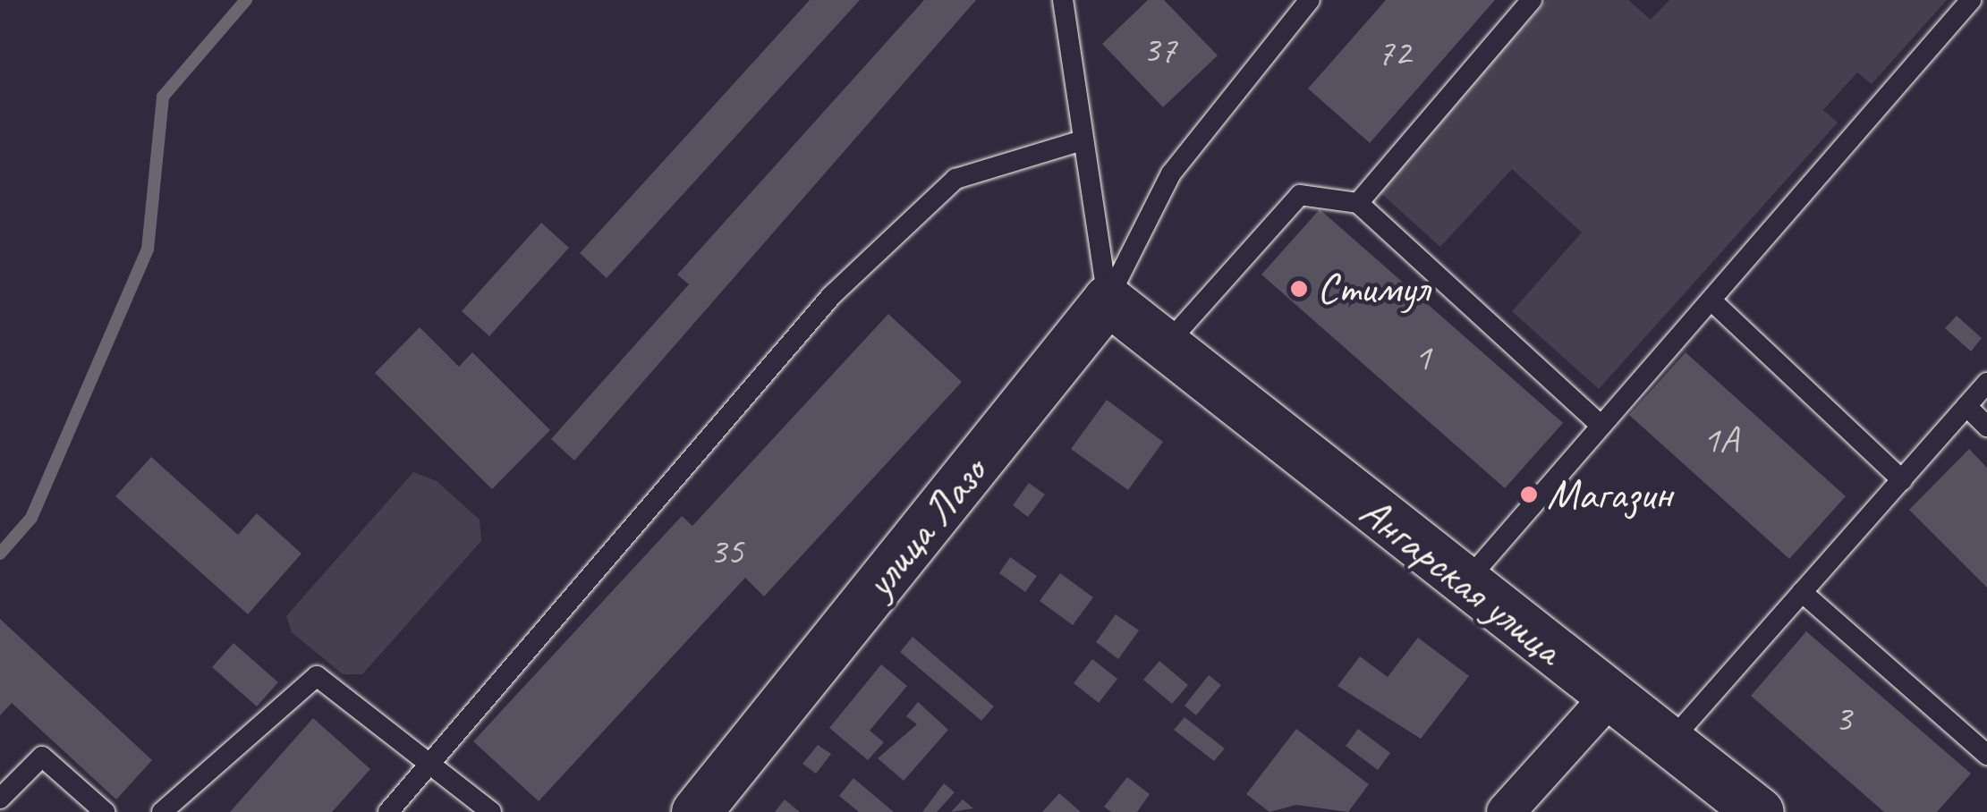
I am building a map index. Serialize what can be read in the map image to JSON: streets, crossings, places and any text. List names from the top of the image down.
{
  "streets": {
    "street": ["улица Лазо", "Ангарская улица"]
  },
  "places": ["Стимул", "Магазин"],
  "house_numbers": [
    "37",
    "72",
    "1",
    "1А",
    "35",
    "3"
  ]
}
